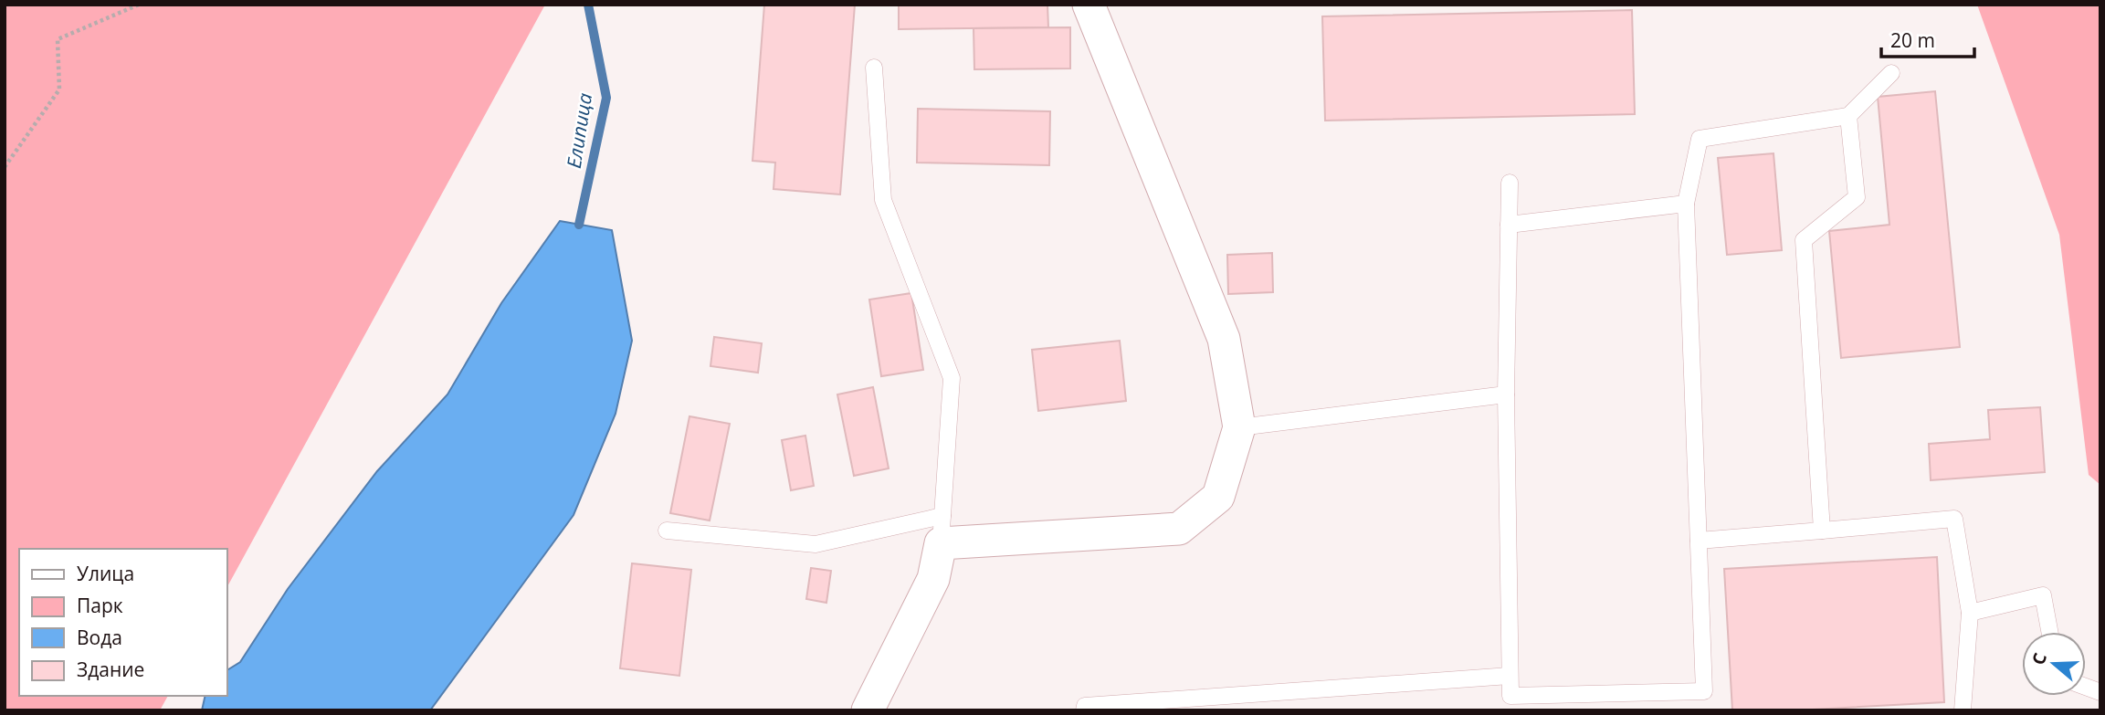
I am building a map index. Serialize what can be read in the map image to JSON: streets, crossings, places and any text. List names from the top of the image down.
{
  "water": ["Елипица"],
  "legend": [
    "Улица",
    "Парк",
    "Вода",
    "Здание"
  ],
  "scale_bar": "20 m",
  "north": "left"
}
